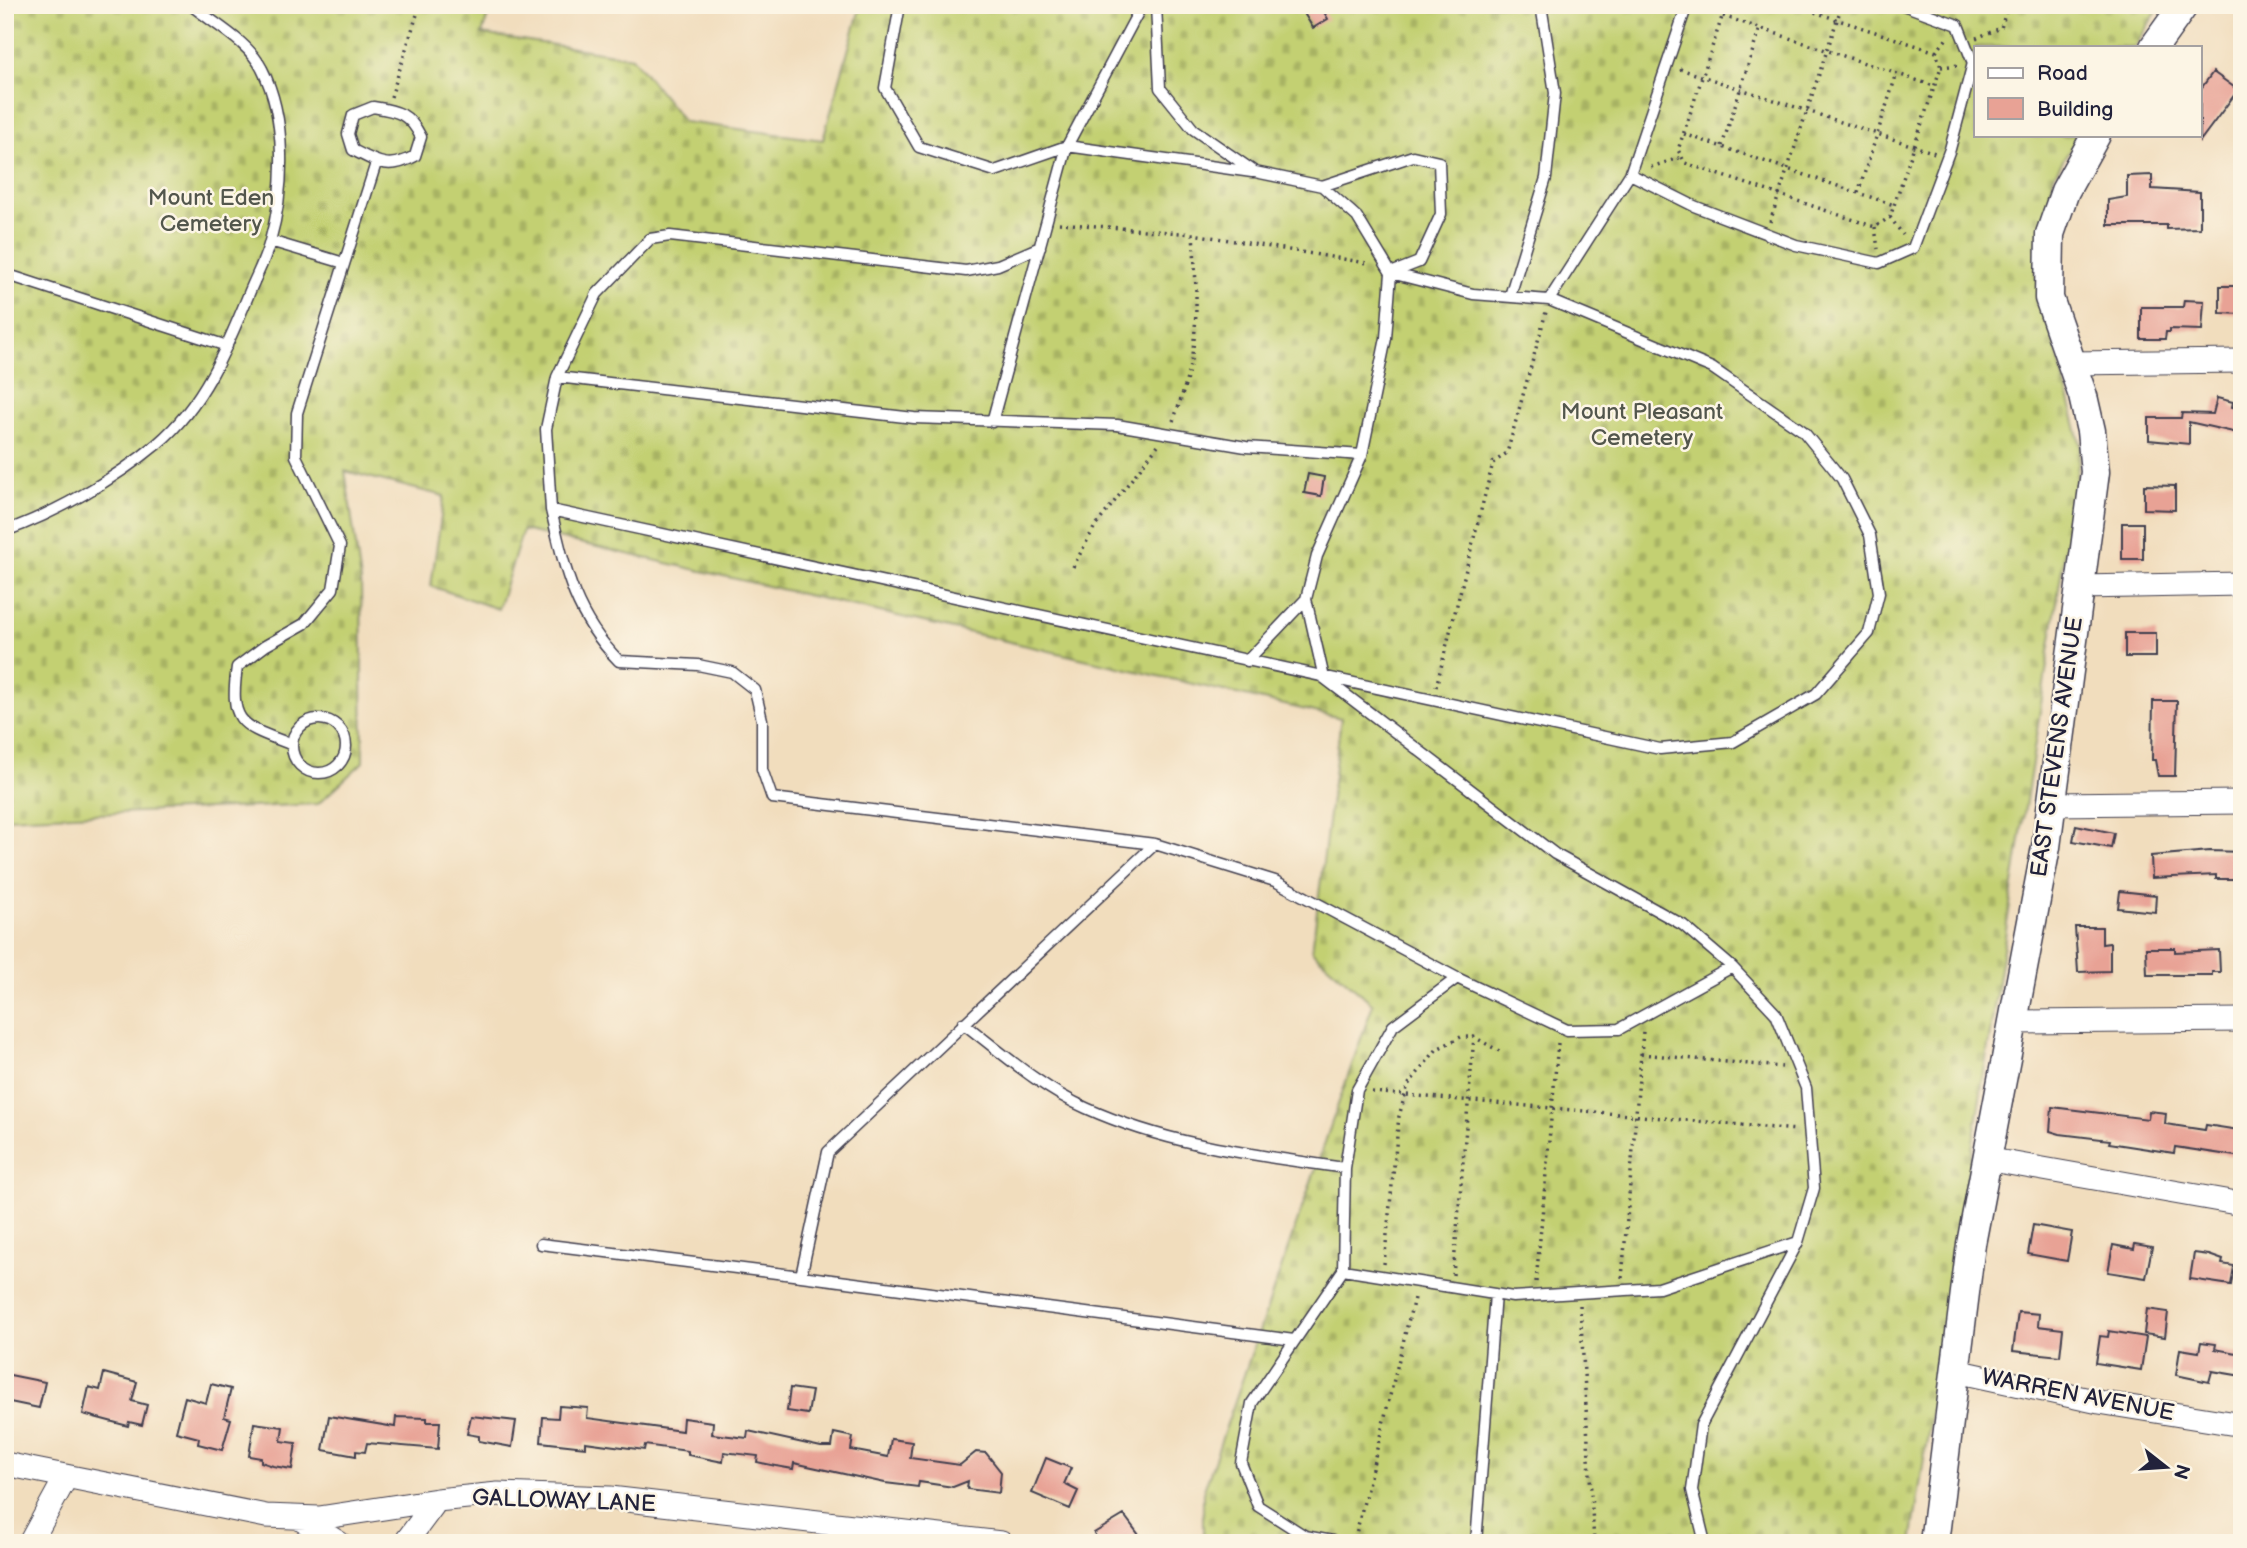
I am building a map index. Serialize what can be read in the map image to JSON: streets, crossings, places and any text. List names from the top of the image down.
{
  "streets": {
    "street": ["EAST STEVENS AVENUE", "WARREN AVENUE", "GALLOWAY LANE"]
  },
  "crossings": [
    ["EAST STEVENS AVENUE", "WARREN AVENUE"]
  ],
  "parks": ["Mount Eden Cemetery", "Mount Pleasant Cemetery"],
  "legend": ["Road", "Building"],
  "north": "right"
}
